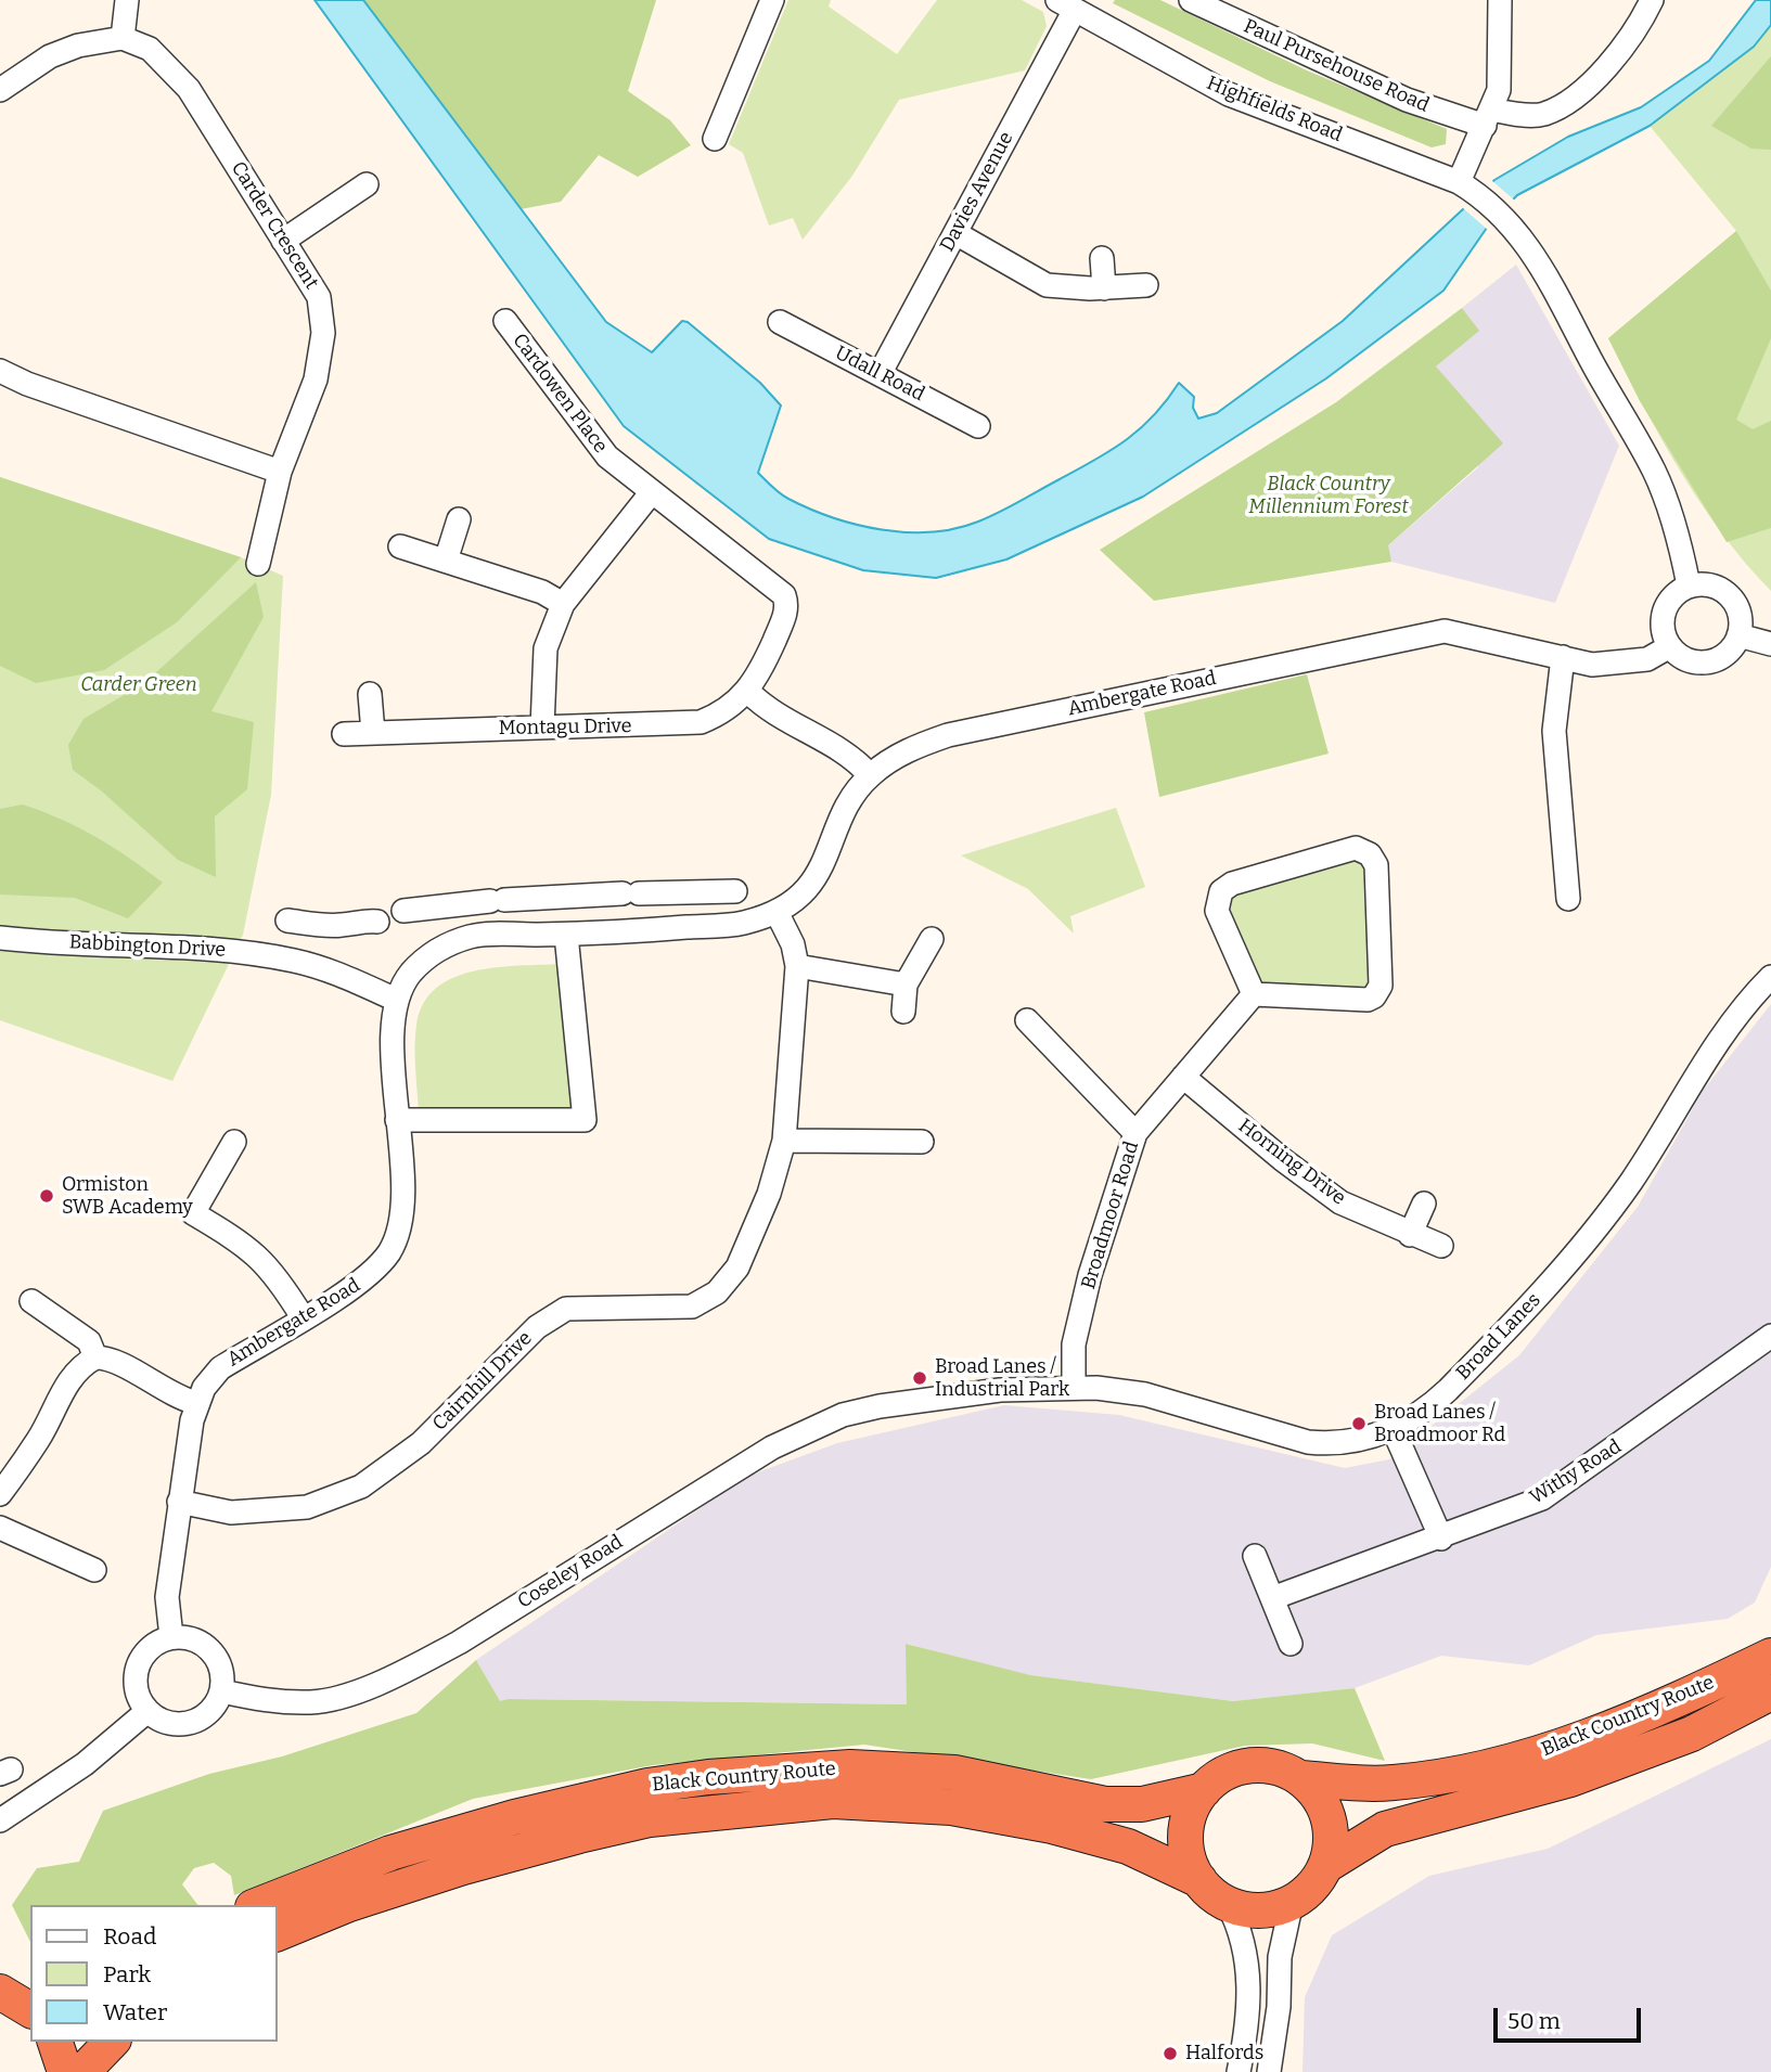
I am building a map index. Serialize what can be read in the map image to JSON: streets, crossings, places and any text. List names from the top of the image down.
{
  "streets": {
    "highway": ["Black Country Route"],
    "street": [
      "Paul Pursehouse Road",
      "Highfields Road",
      "Davies Avenue",
      "Carder Crescent",
      "Udall Road",
      "Cardowen Place",
      "Ambergate Road",
      "Montagu Drive",
      "Babbington Drive",
      "Horning Drive",
      "Broadmoor Road",
      "Broad Lanes",
      "Cairnhill Drive",
      "Withy Road",
      "Coseley Road"
    ]
  },
  "crossings": [
    ["Highfields Road", "Davies Avenue"],
    ["Davies Avenue", "Udall Road"],
    ["Cardowen Place", "Montagu Drive"],
    ["Ambergate Road", "Babbington Drive"],
    ["Ambergate Road", "Cairnhill Drive"],
    ["Ambergate Road", "Coseley Road"],
    ["Horning Drive", "Broadmoor Road"],
    ["Broadmoor Road", "Broad Lanes"],
    ["Broad Lanes", "Coseley Road"]
  ],
  "parks": ["Black Country Millennium Forest", "Carder Green"],
  "places": [
    "Ormiston SWB Academy",
    "Broad Lanes / Industrial Park",
    "Broad Lanes / Broadmoor Rd",
    "Halfords"
  ],
  "legend": ["Road", "Park", "Water"],
  "scale_bar": "50 m"
}
